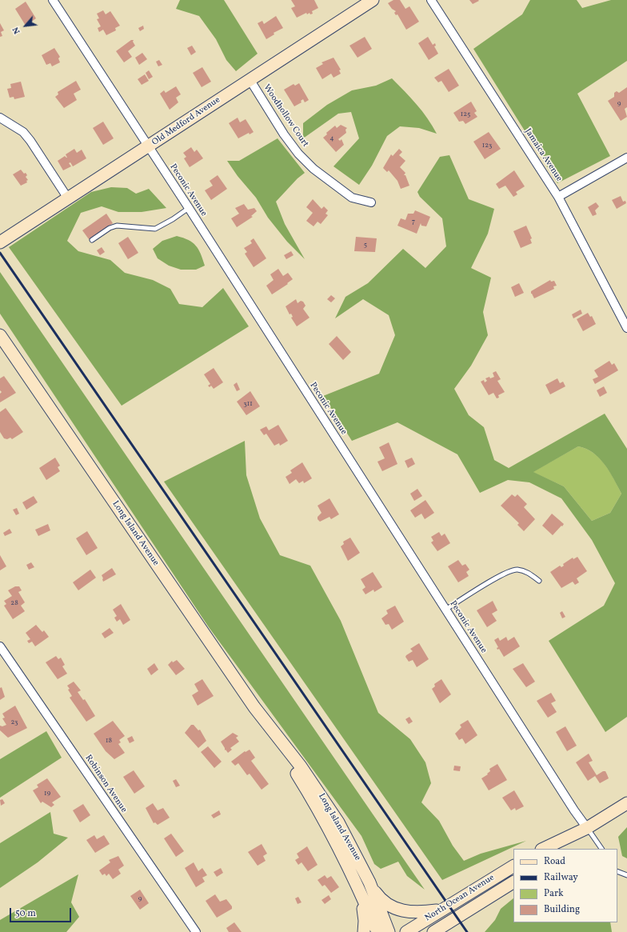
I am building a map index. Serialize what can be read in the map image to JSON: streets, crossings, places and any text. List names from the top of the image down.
{
  "streets": {
    "street": [
      "Woodhollow Court",
      "Old Medford Avenue",
      "Jamaica Avenue",
      "Peconic Avenue",
      "Long Island Avenue",
      "Robinson Avenue",
      "North Ocean Avenue"
    ]
  },
  "crossings": [
    ["Woodhollow Court", "Old Medford Avenue"],
    ["Old Medford Avenue", "Peconic Avenue"]
  ],
  "house_numbers": [
    "9",
    "125",
    "4",
    "123",
    "7",
    "5",
    "311",
    "28",
    "23",
    "18",
    "19",
    "9"
  ],
  "legend": [
    "Road",
    "Railway",
    "Park",
    "Building"
  ],
  "scale_bar": "50 m",
  "north": "bottom left"
}
